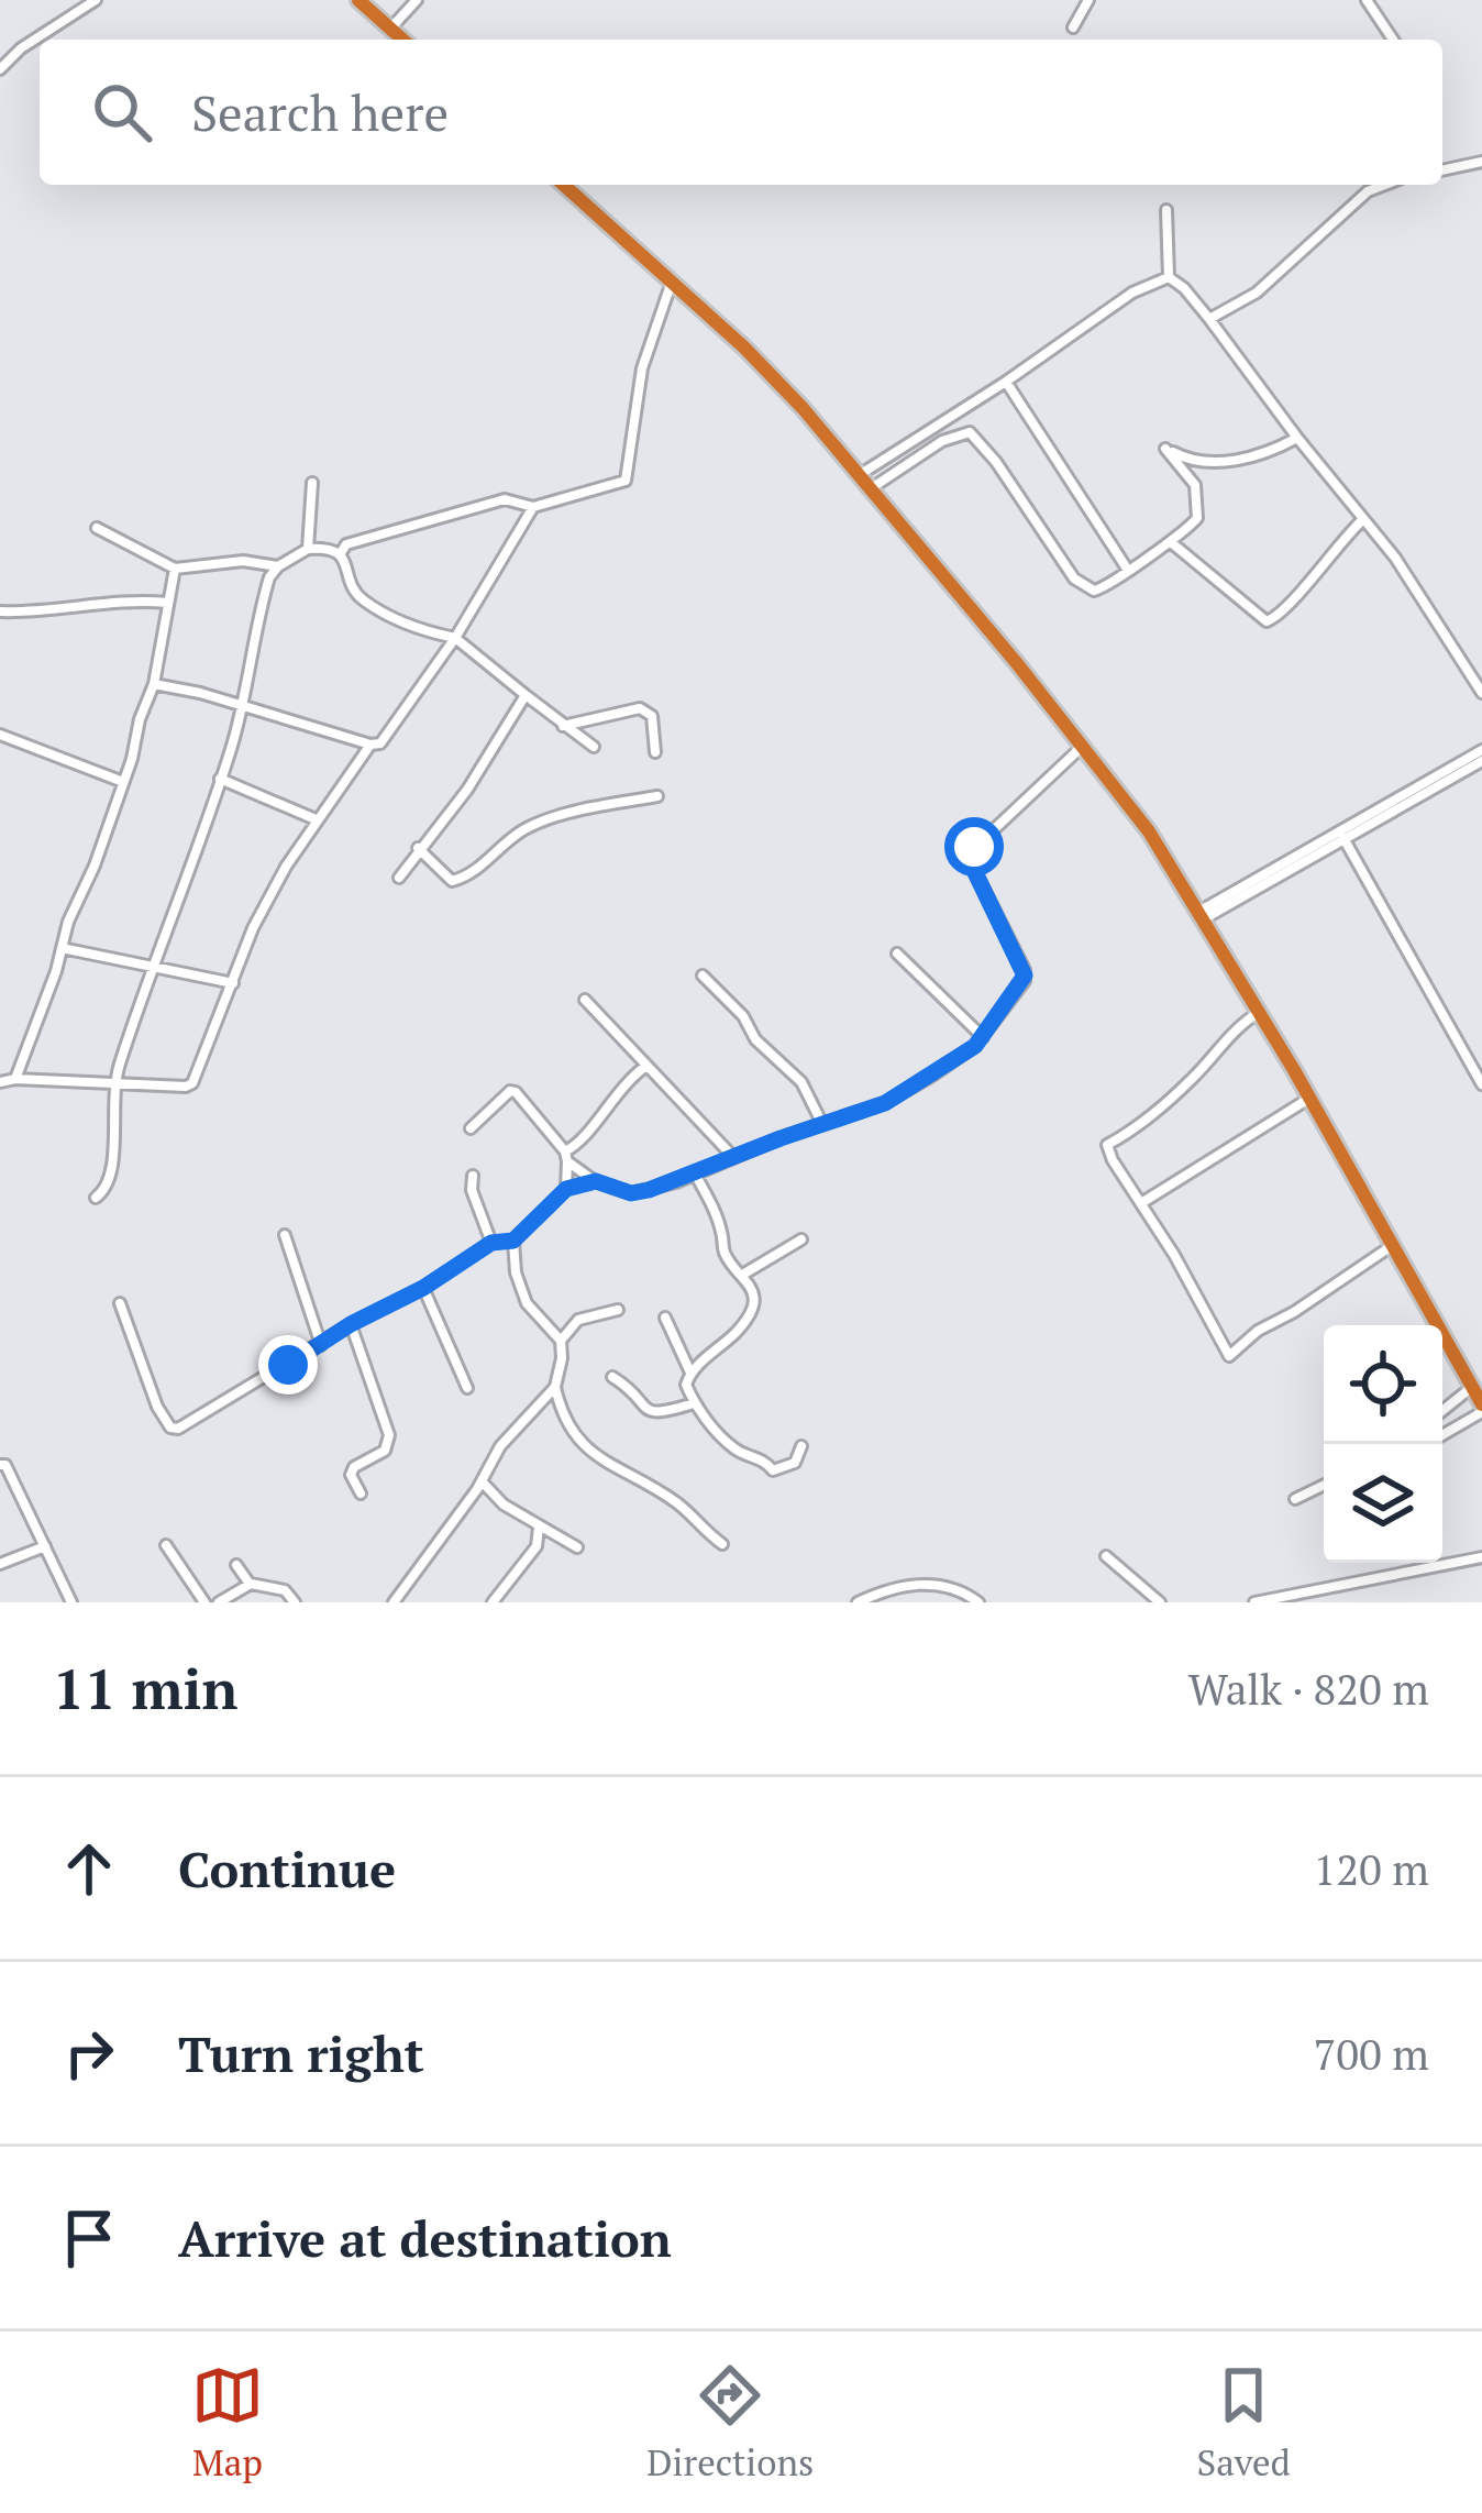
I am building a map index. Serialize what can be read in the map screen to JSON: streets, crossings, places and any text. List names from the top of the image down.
{
  "page": {
    "search": "Search here",
    "heading": ["11 min", "Walk · 820 m"],
    "list": [
      ["Continue", "120 m"],
      ["Turn right", "700 m"],
      "Arrive at destination"
    ],
    "nav": ["Map", "Directions", "Saved"]
  }
}
